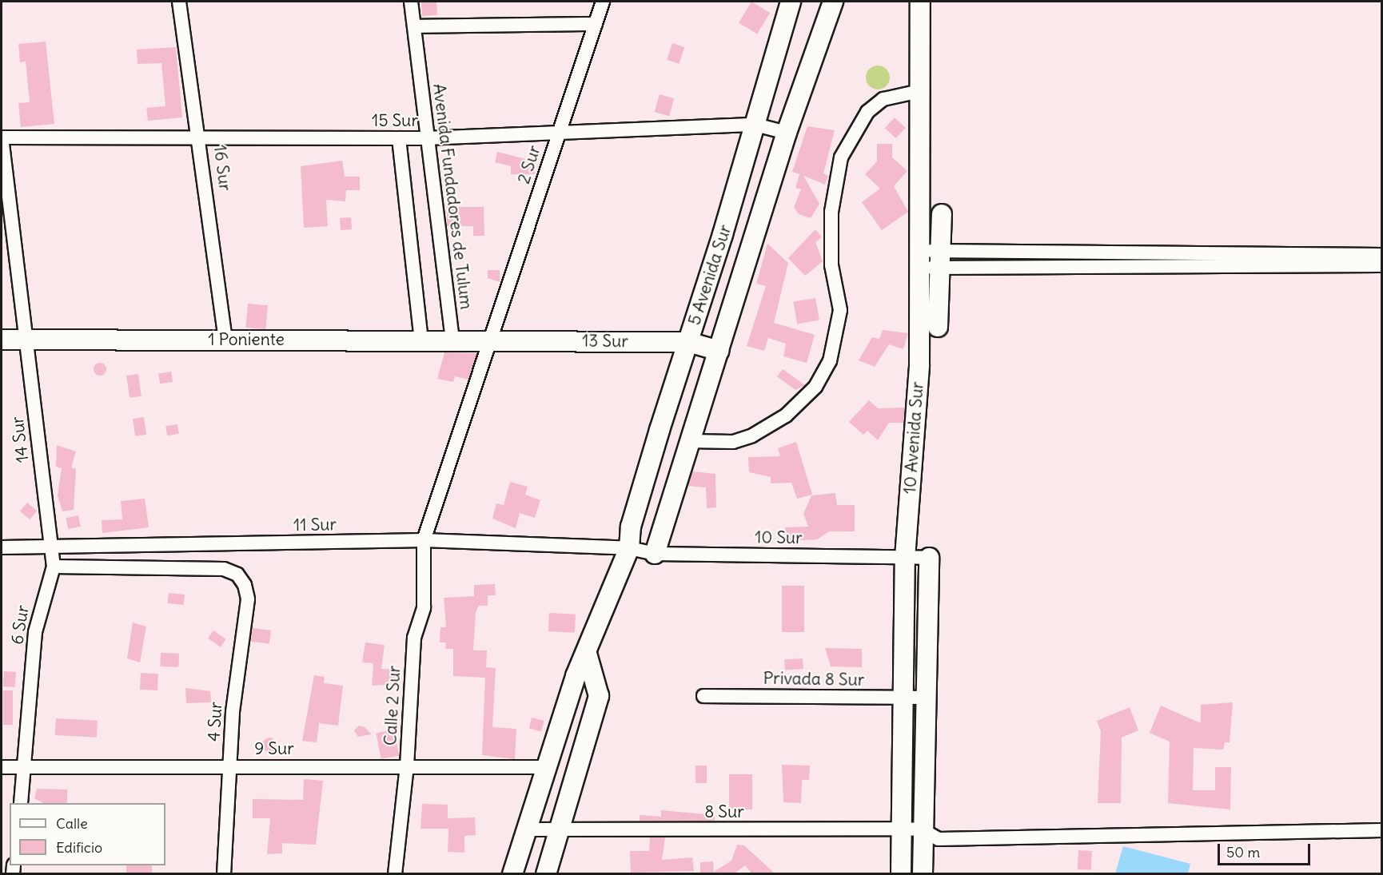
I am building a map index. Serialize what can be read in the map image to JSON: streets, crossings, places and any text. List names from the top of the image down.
{
  "streets": {
    "street": [
      "15 Sur",
      "2 Sur",
      "16 Sur",
      "Avenida Fundadores de Tulum",
      "5 Avenida Sur",
      "1 Poniente",
      "13 Sur",
      "10 Avenida Sur",
      "14 Sur",
      "11 Sur",
      "10 Sur",
      "6 Sur",
      "Privada 8 Sur",
      "Calle 2 Sur",
      "4 Sur",
      "9 Sur",
      "8 Sur"
    ]
  },
  "crossings": [
    ["15 Sur", "2 Sur"],
    ["15 Sur", "16 Sur"],
    ["15 Sur", "Avenida Fundadores de Tulum"],
    ["15 Sur", "5 Avenida Sur"],
    ["15 Sur", "14 Sur"],
    ["2 Sur", "1 Poniente"],
    ["2 Sur", "13 Sur"],
    ["2 Sur", "11 Sur"],
    ["2 Sur", "Calle 2 Sur"],
    ["16 Sur", "1 Poniente"],
    ["Avenida Fundadores de Tulum", "1 Poniente"],
    ["5 Avenida Sur", "13 Sur"],
    ["5 Avenida Sur", "11 Sur"],
    ["5 Avenida Sur", "10 Sur"],
    ["5 Avenida Sur", "9 Sur"],
    ["5 Avenida Sur", "8 Sur"],
    ["1 Poniente", "13 Sur"],
    ["1 Poniente", "14 Sur"],
    ["10 Avenida Sur", "10 Sur"],
    ["10 Avenida Sur", "Privada 8 Sur"],
    ["10 Avenida Sur", "8 Sur"],
    ["14 Sur", "11 Sur"],
    ["14 Sur", "6 Sur"],
    ["14 Sur", "4 Sur"],
    ["11 Sur", "10 Sur"],
    ["11 Sur", "Calle 2 Sur"],
    ["6 Sur", "4 Sur"],
    ["6 Sur", "9 Sur"],
    ["Calle 2 Sur", "9 Sur"],
    ["4 Sur", "9 Sur"]
  ],
  "legend": ["Calle", "Edificio"],
  "scale_bar": "50 m"
}
